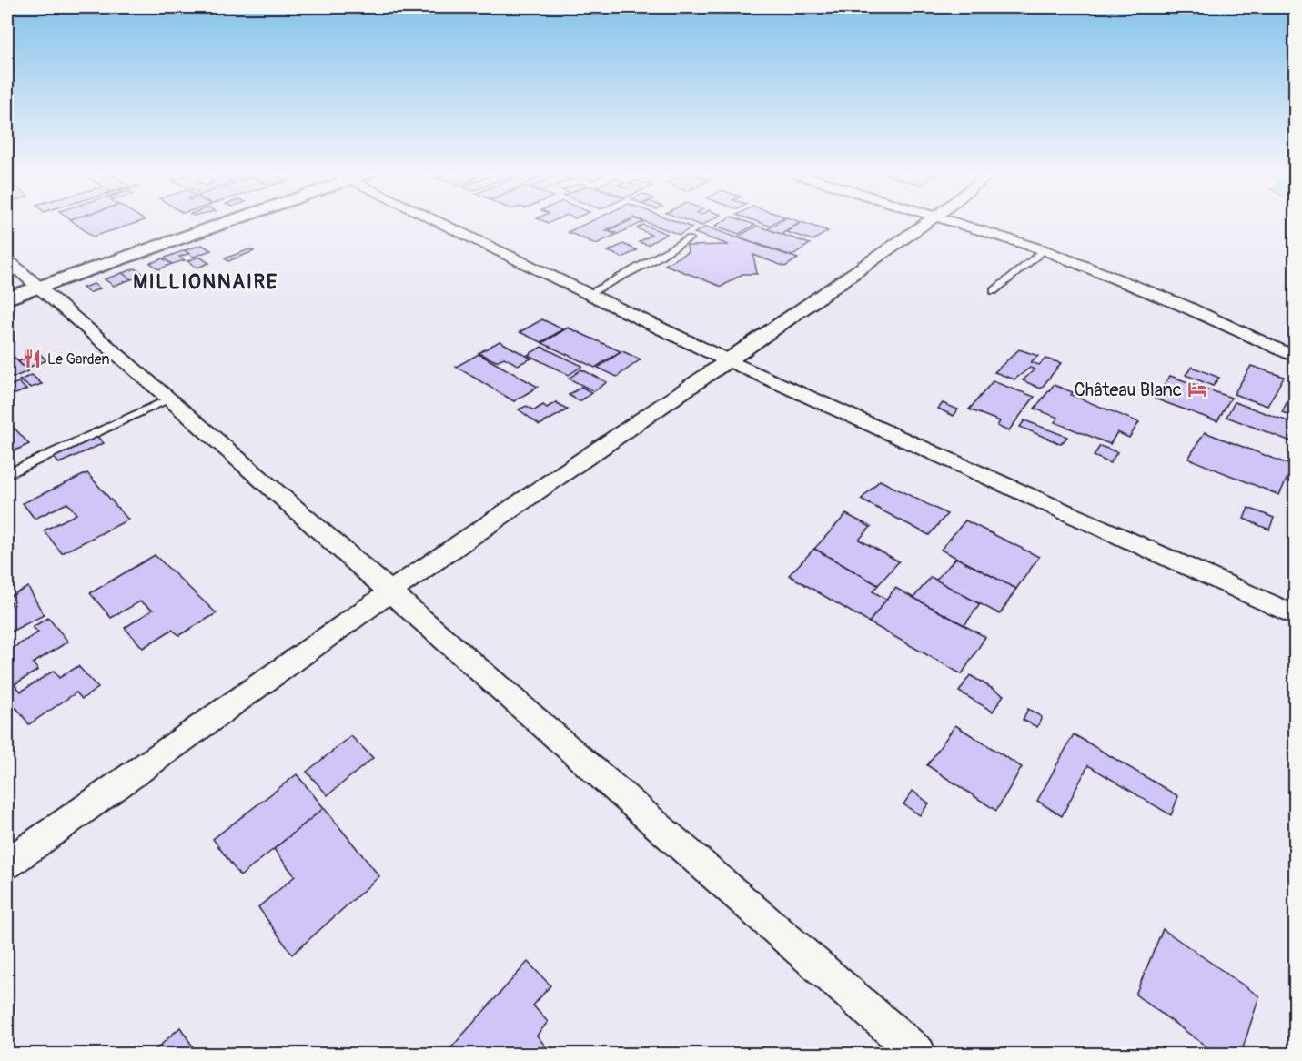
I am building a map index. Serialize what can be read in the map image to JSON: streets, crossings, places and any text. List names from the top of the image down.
{
  "districts": ["MILLIONNAIRE"],
  "places": {
    "restaurant": ["Le Garden"],
    "hotel": ["Château Blanc"]
  }
}
